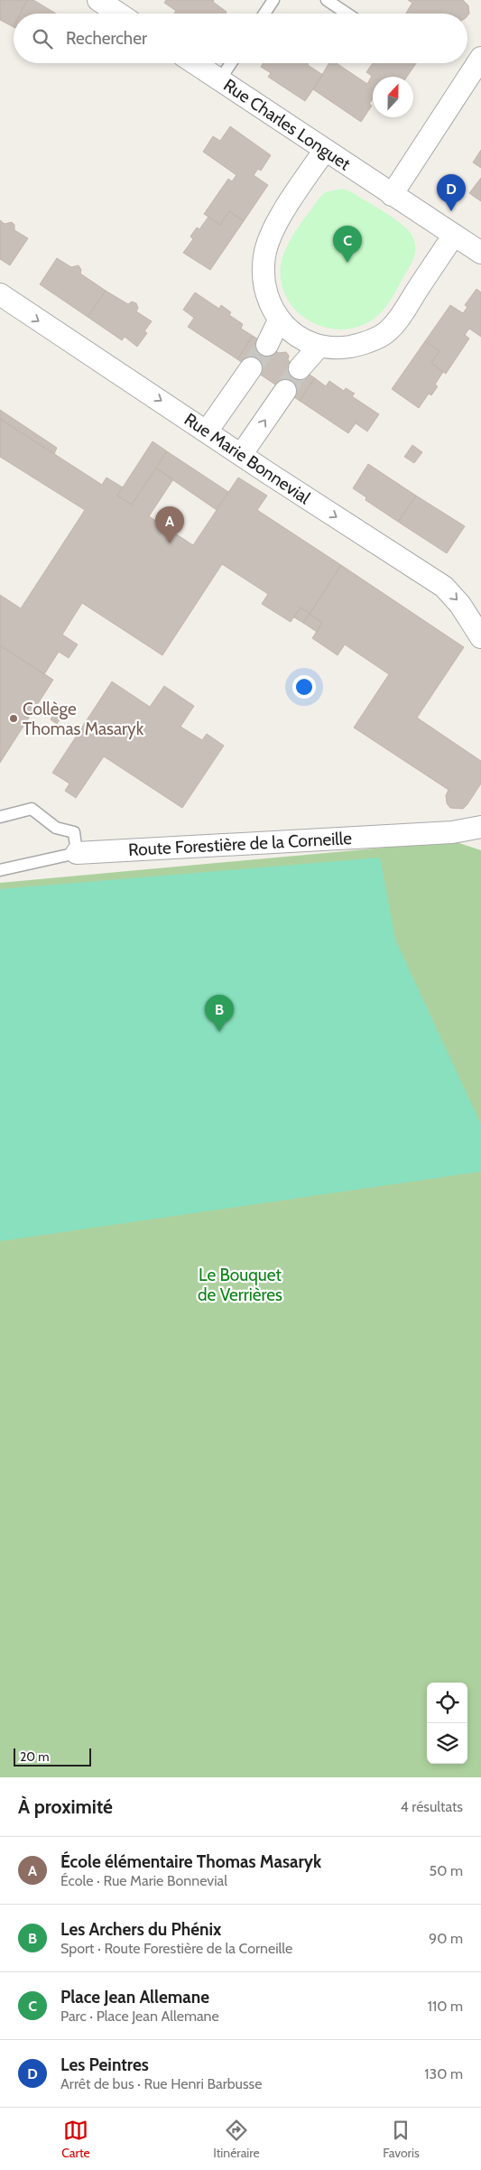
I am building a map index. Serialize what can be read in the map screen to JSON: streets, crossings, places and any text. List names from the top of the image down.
{
  "streets": {
    "street": ["Rue Charles Longuet", "Rue Marie Bonnevial", "Route Forestière de la Corneille"]
  },
  "one_way": ["Rue Marie Bonnevial"],
  "parks": ["Le Bouquet de Verrières"],
  "places": ["Collège Thomas Masaryk"],
  "scale_bar": "20 m",
  "north": "top",
  "page": {
    "search": "Rechercher",
    "pins": [
      "D",
      "C",
      "A",
      "B"
    ],
    "scale": "20 m",
    "heading": ["À proximité", "4 résultats"],
    "list": [
      {
        "mark": "A",
        "name": "École élémentaire Thomas Masaryk",
        "note": "École · Rue Marie Bonnevial",
        "value": "50 m"
      },
      {
        "mark": "B",
        "name": "Les Archers du Phénix",
        "note": "Sport · Route Forestière de la Corneille",
        "value": "90 m"
      },
      {
        "mark": "C",
        "name": "Place Jean Allemane",
        "note": "Parc · Place Jean Allemane",
        "value": "110 m"
      },
      {
        "mark": "D",
        "name": "Les Peintres",
        "note": "Arrêt de bus · Rue Henri Barbusse",
        "value": "130 m"
      }
    ],
    "nav": ["Carte", "Itinéraire", "Favoris"]
  }
}
